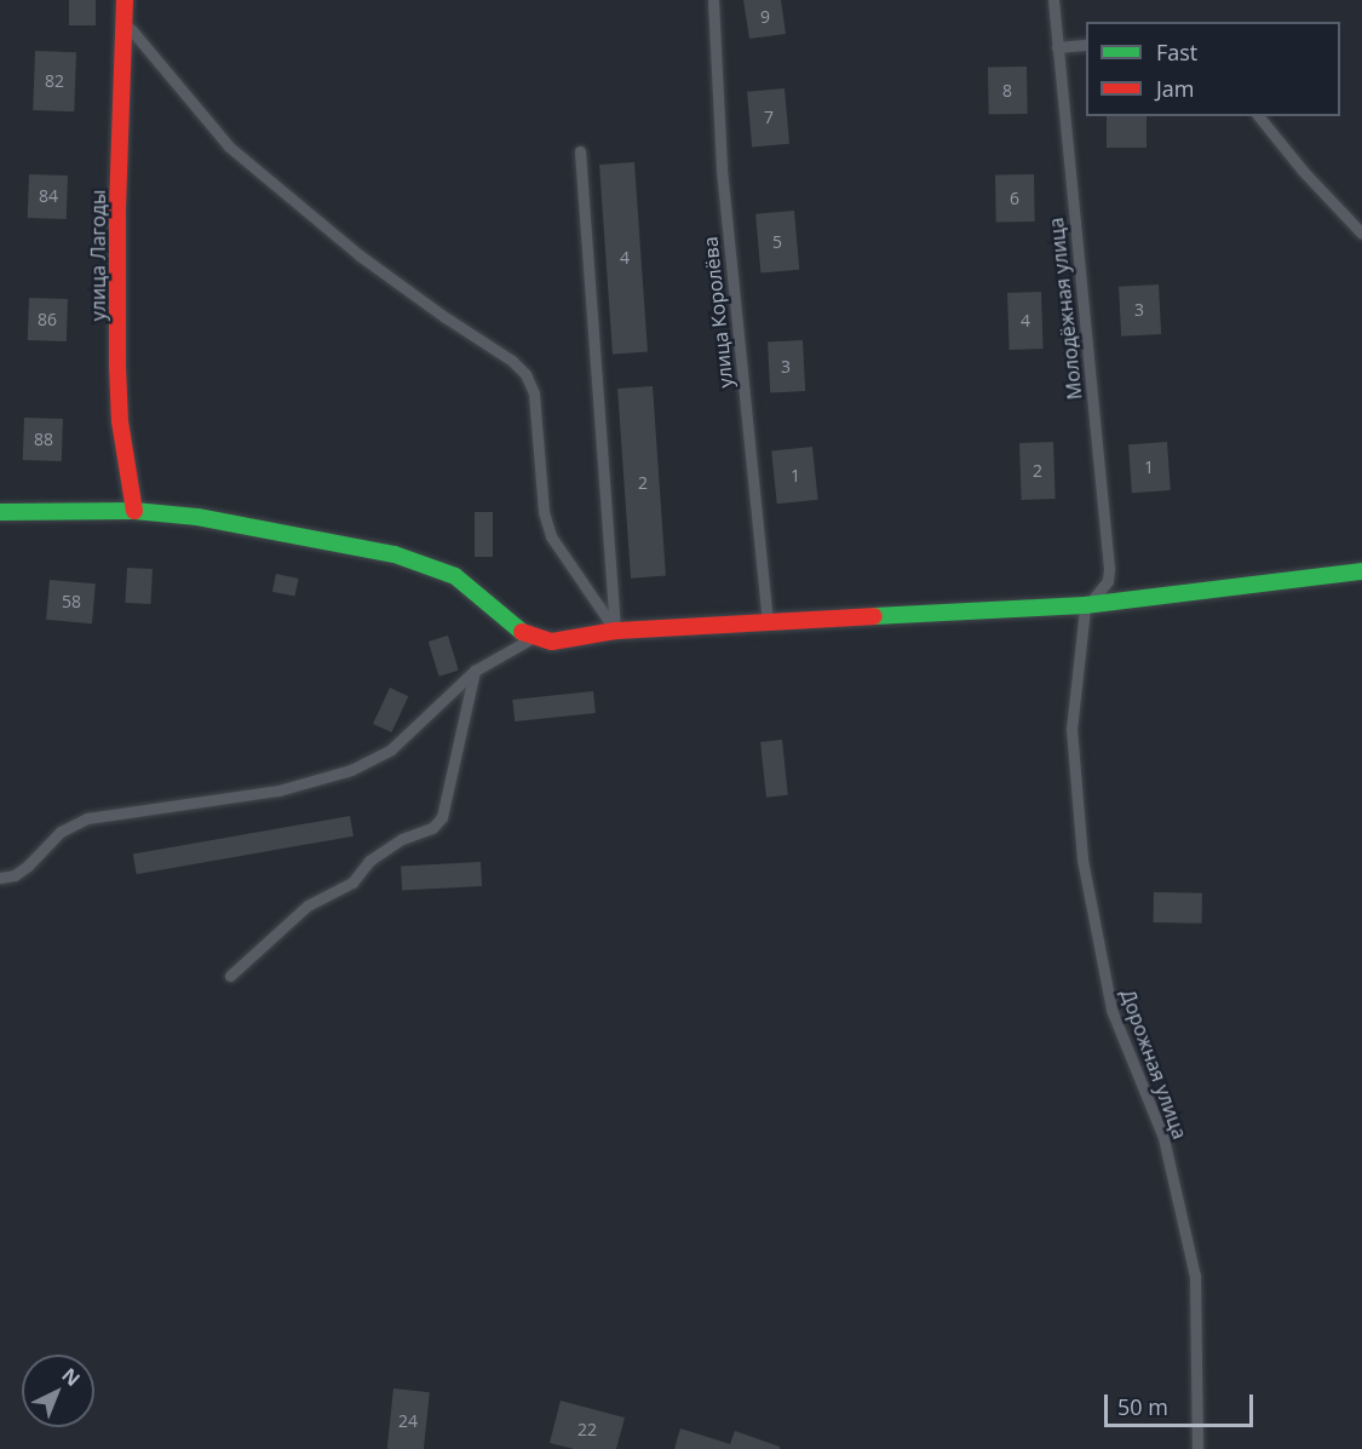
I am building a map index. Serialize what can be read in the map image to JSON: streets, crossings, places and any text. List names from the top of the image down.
{
  "streets": {
    "street": ["улица Лагоды"],
    "lane": ["Молодёжная улица", "улица Королёва", "Дорожная улица"]
  },
  "crossings": [
    ["Молодёжная улица", "Дорожная улица"]
  ],
  "house_numbers": [
    "9",
    "82",
    "8",
    "7",
    "84",
    "6",
    "5",
    "4",
    "3",
    "86",
    "4",
    "3",
    "88",
    "1",
    "2",
    "1",
    "2",
    "58",
    "24",
    "22"
  ],
  "legend": ["Fast", "Jam"],
  "scale_bar": "50 m",
  "north": "top right"
}
